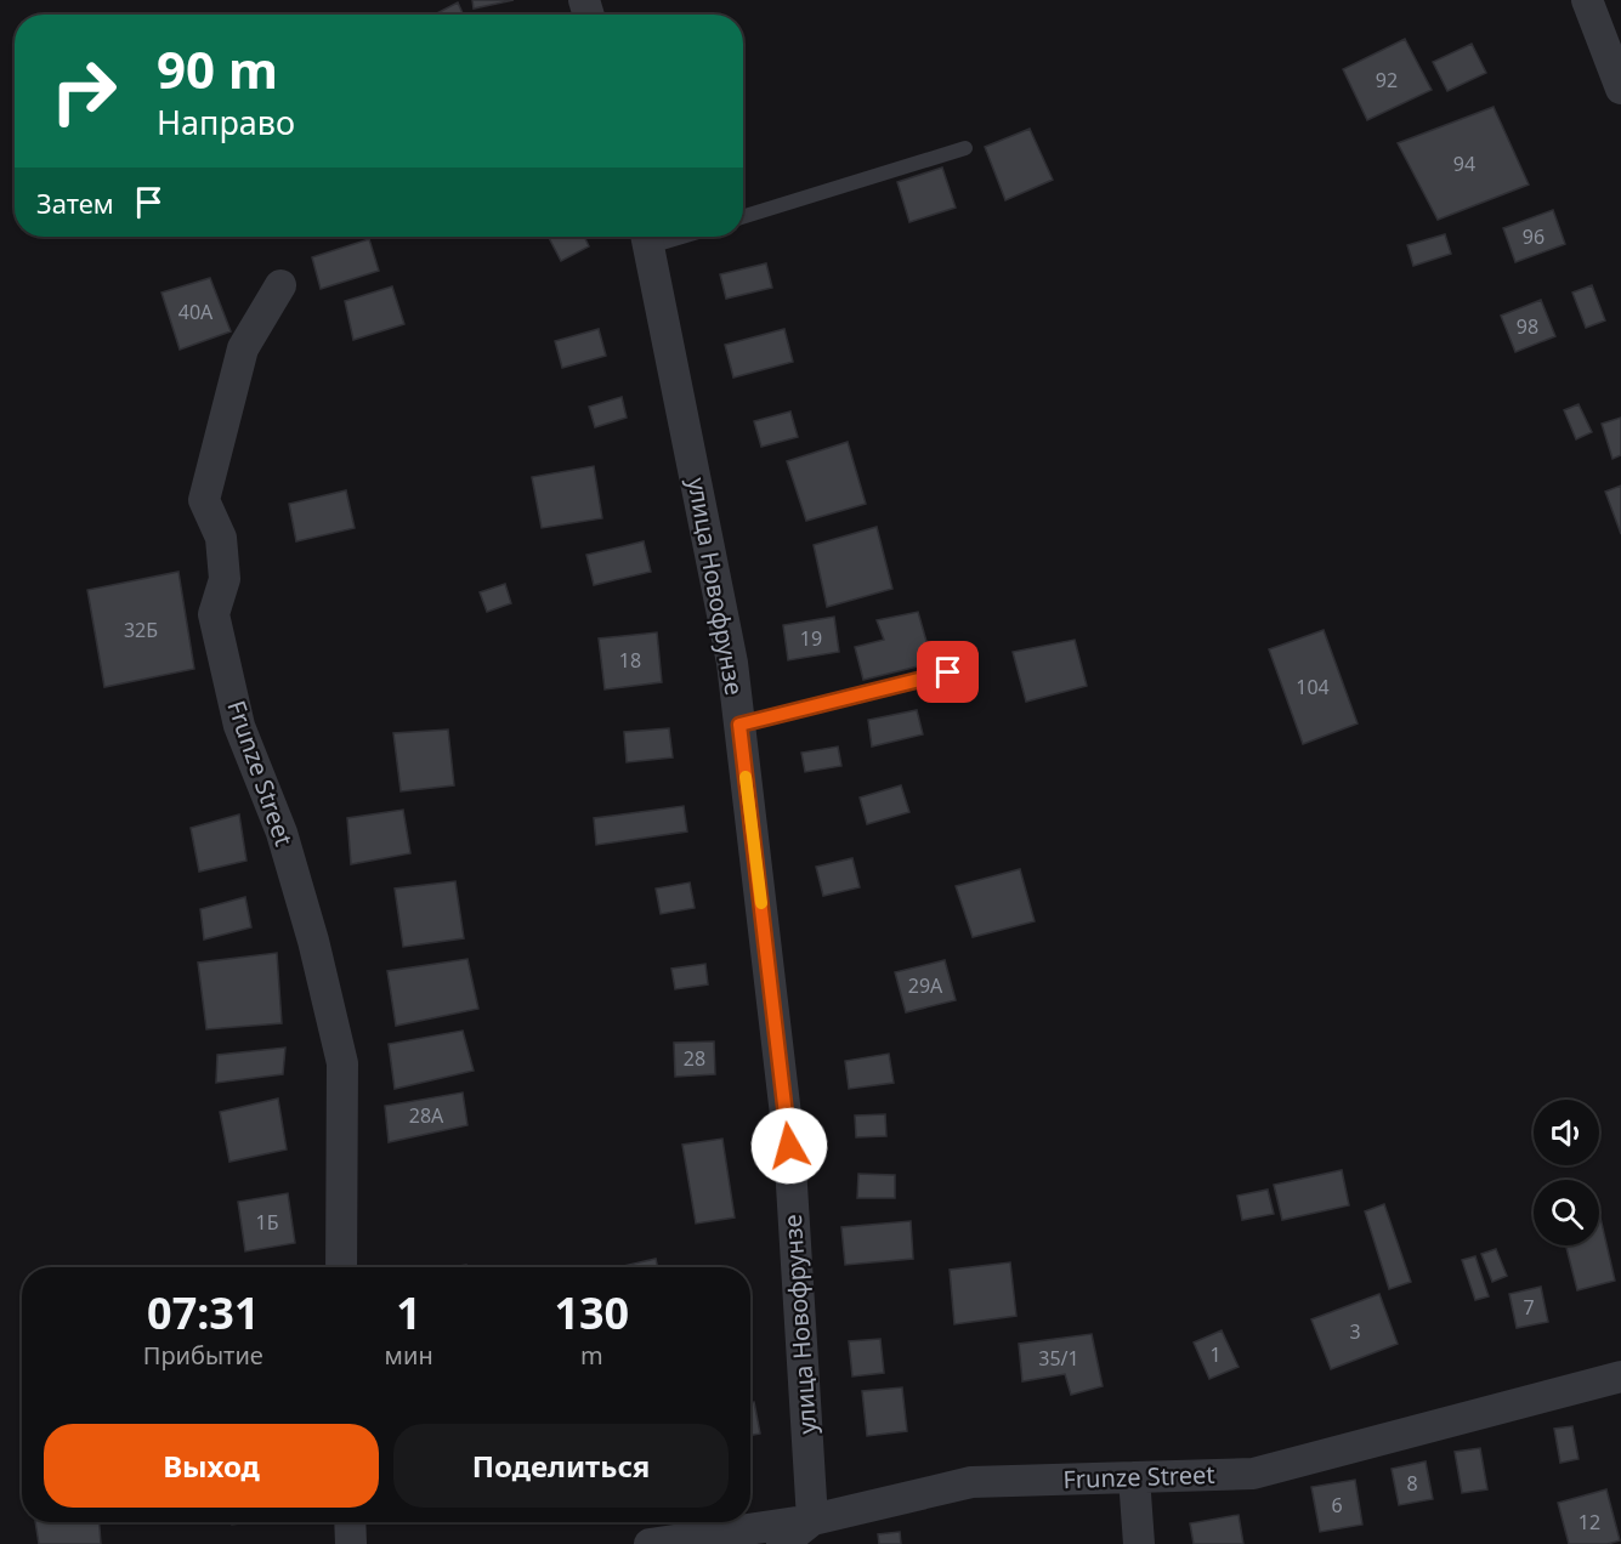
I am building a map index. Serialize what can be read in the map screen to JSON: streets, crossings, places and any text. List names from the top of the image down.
{
  "streets": {
    "street": ["улица Новофрунзе", "Frunze Street"]
  },
  "crossings": [
    ["улица Новофрунзе", "Frunze Street"]
  ],
  "house_numbers": [
    "92",
    "94",
    "96",
    "40А",
    "98",
    "32Б",
    "19",
    "18",
    "104",
    "29А",
    "28",
    "28А",
    "1Б",
    "7",
    "3",
    "1",
    "35/1",
    "8",
    "6",
    "12"
  ],
  "page": {
    "turn": ["90 m", "Направо"],
    "then": "Затем",
    "eta": [
      "07:31",
      "Прибытие",
      "1",
      "мин",
      "130",
      "m"
    ],
    "buttons": ["Выход", "Поделиться"]
  }
}
